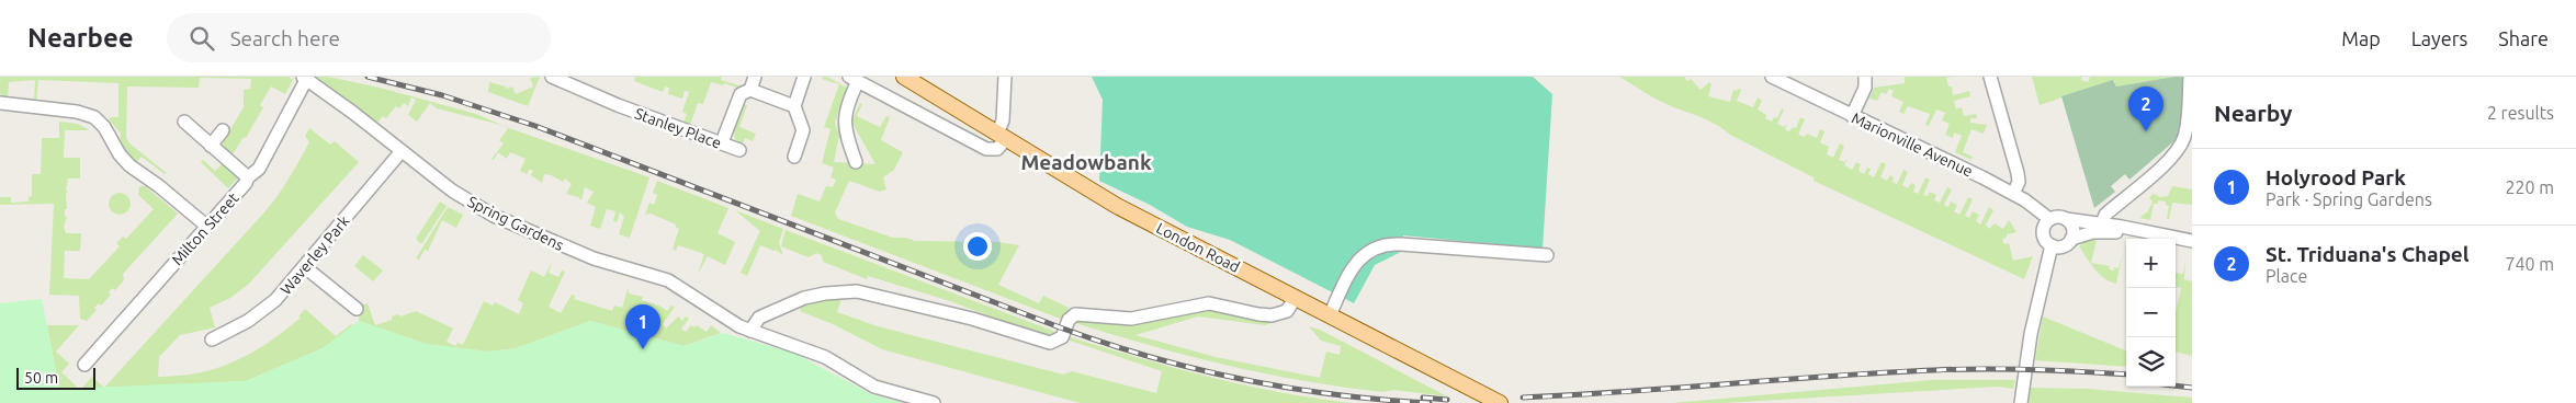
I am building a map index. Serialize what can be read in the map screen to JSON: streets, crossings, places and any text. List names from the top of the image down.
{
  "streets": {
    "main road": ["London Road"],
    "street": [
      "Stanley Place",
      "Marionville Avenue",
      "Spring Gardens",
      "Milton Street",
      "Waverley Park"
    ]
  },
  "crossings": [
    ["Spring Gardens", "Milton Street"],
    ["Spring Gardens", "Waverley Park"]
  ],
  "districts": ["Meadowbank"],
  "scale_bar": "50 m",
  "page": {
    "header": "Nearbee",
    "search": "Search here",
    "nav": ["Map", "Layers", "Share"],
    "heading": ["Nearby", "2 results"],
    "pins": ["2", "1"],
    "list": [
      {
        "mark": "1",
        "name": "Holyrood Park",
        "note": "Park · Spring Gardens",
        "value": "220 m"
      },
      {
        "mark": "2",
        "name": "St. Triduana's Chapel",
        "note": "Place",
        "value": "740 m"
      }
    ],
    "map_buttons": ["+", "−"],
    "scale": "50 m"
  }
}
